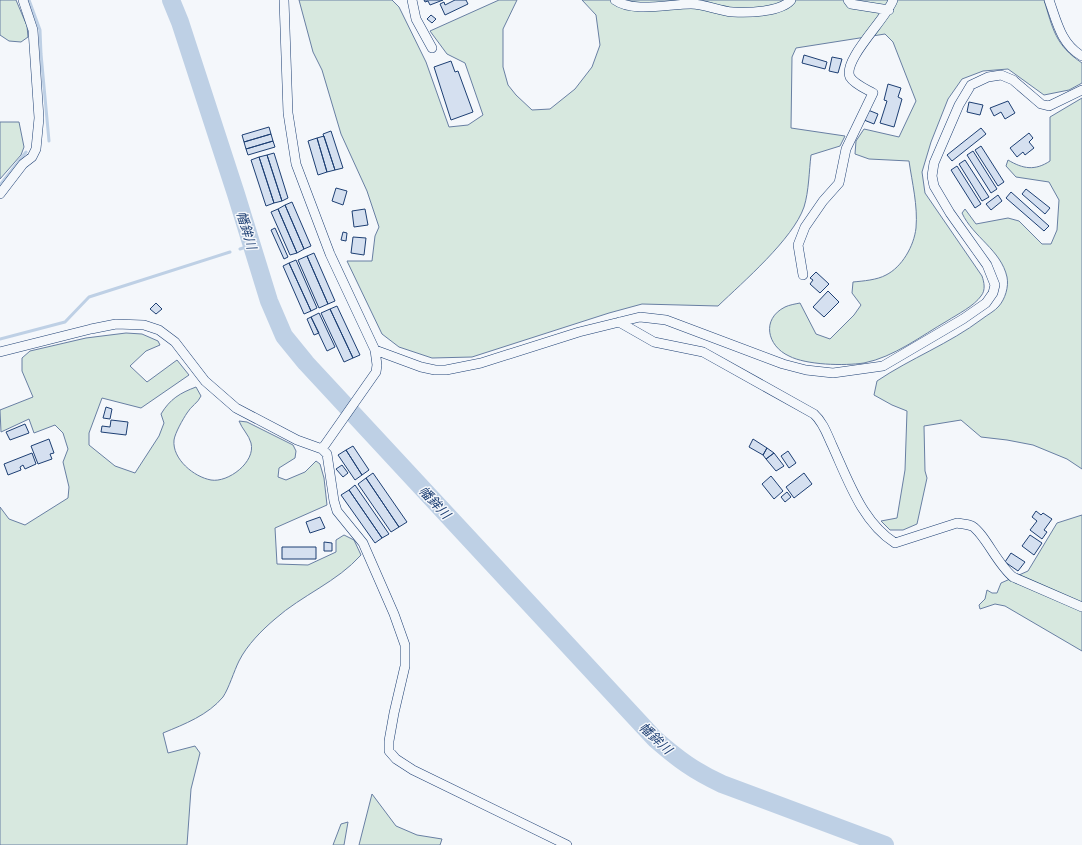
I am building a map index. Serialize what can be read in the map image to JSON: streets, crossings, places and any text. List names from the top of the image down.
{
  "water": ["幡鉾川"]
}
